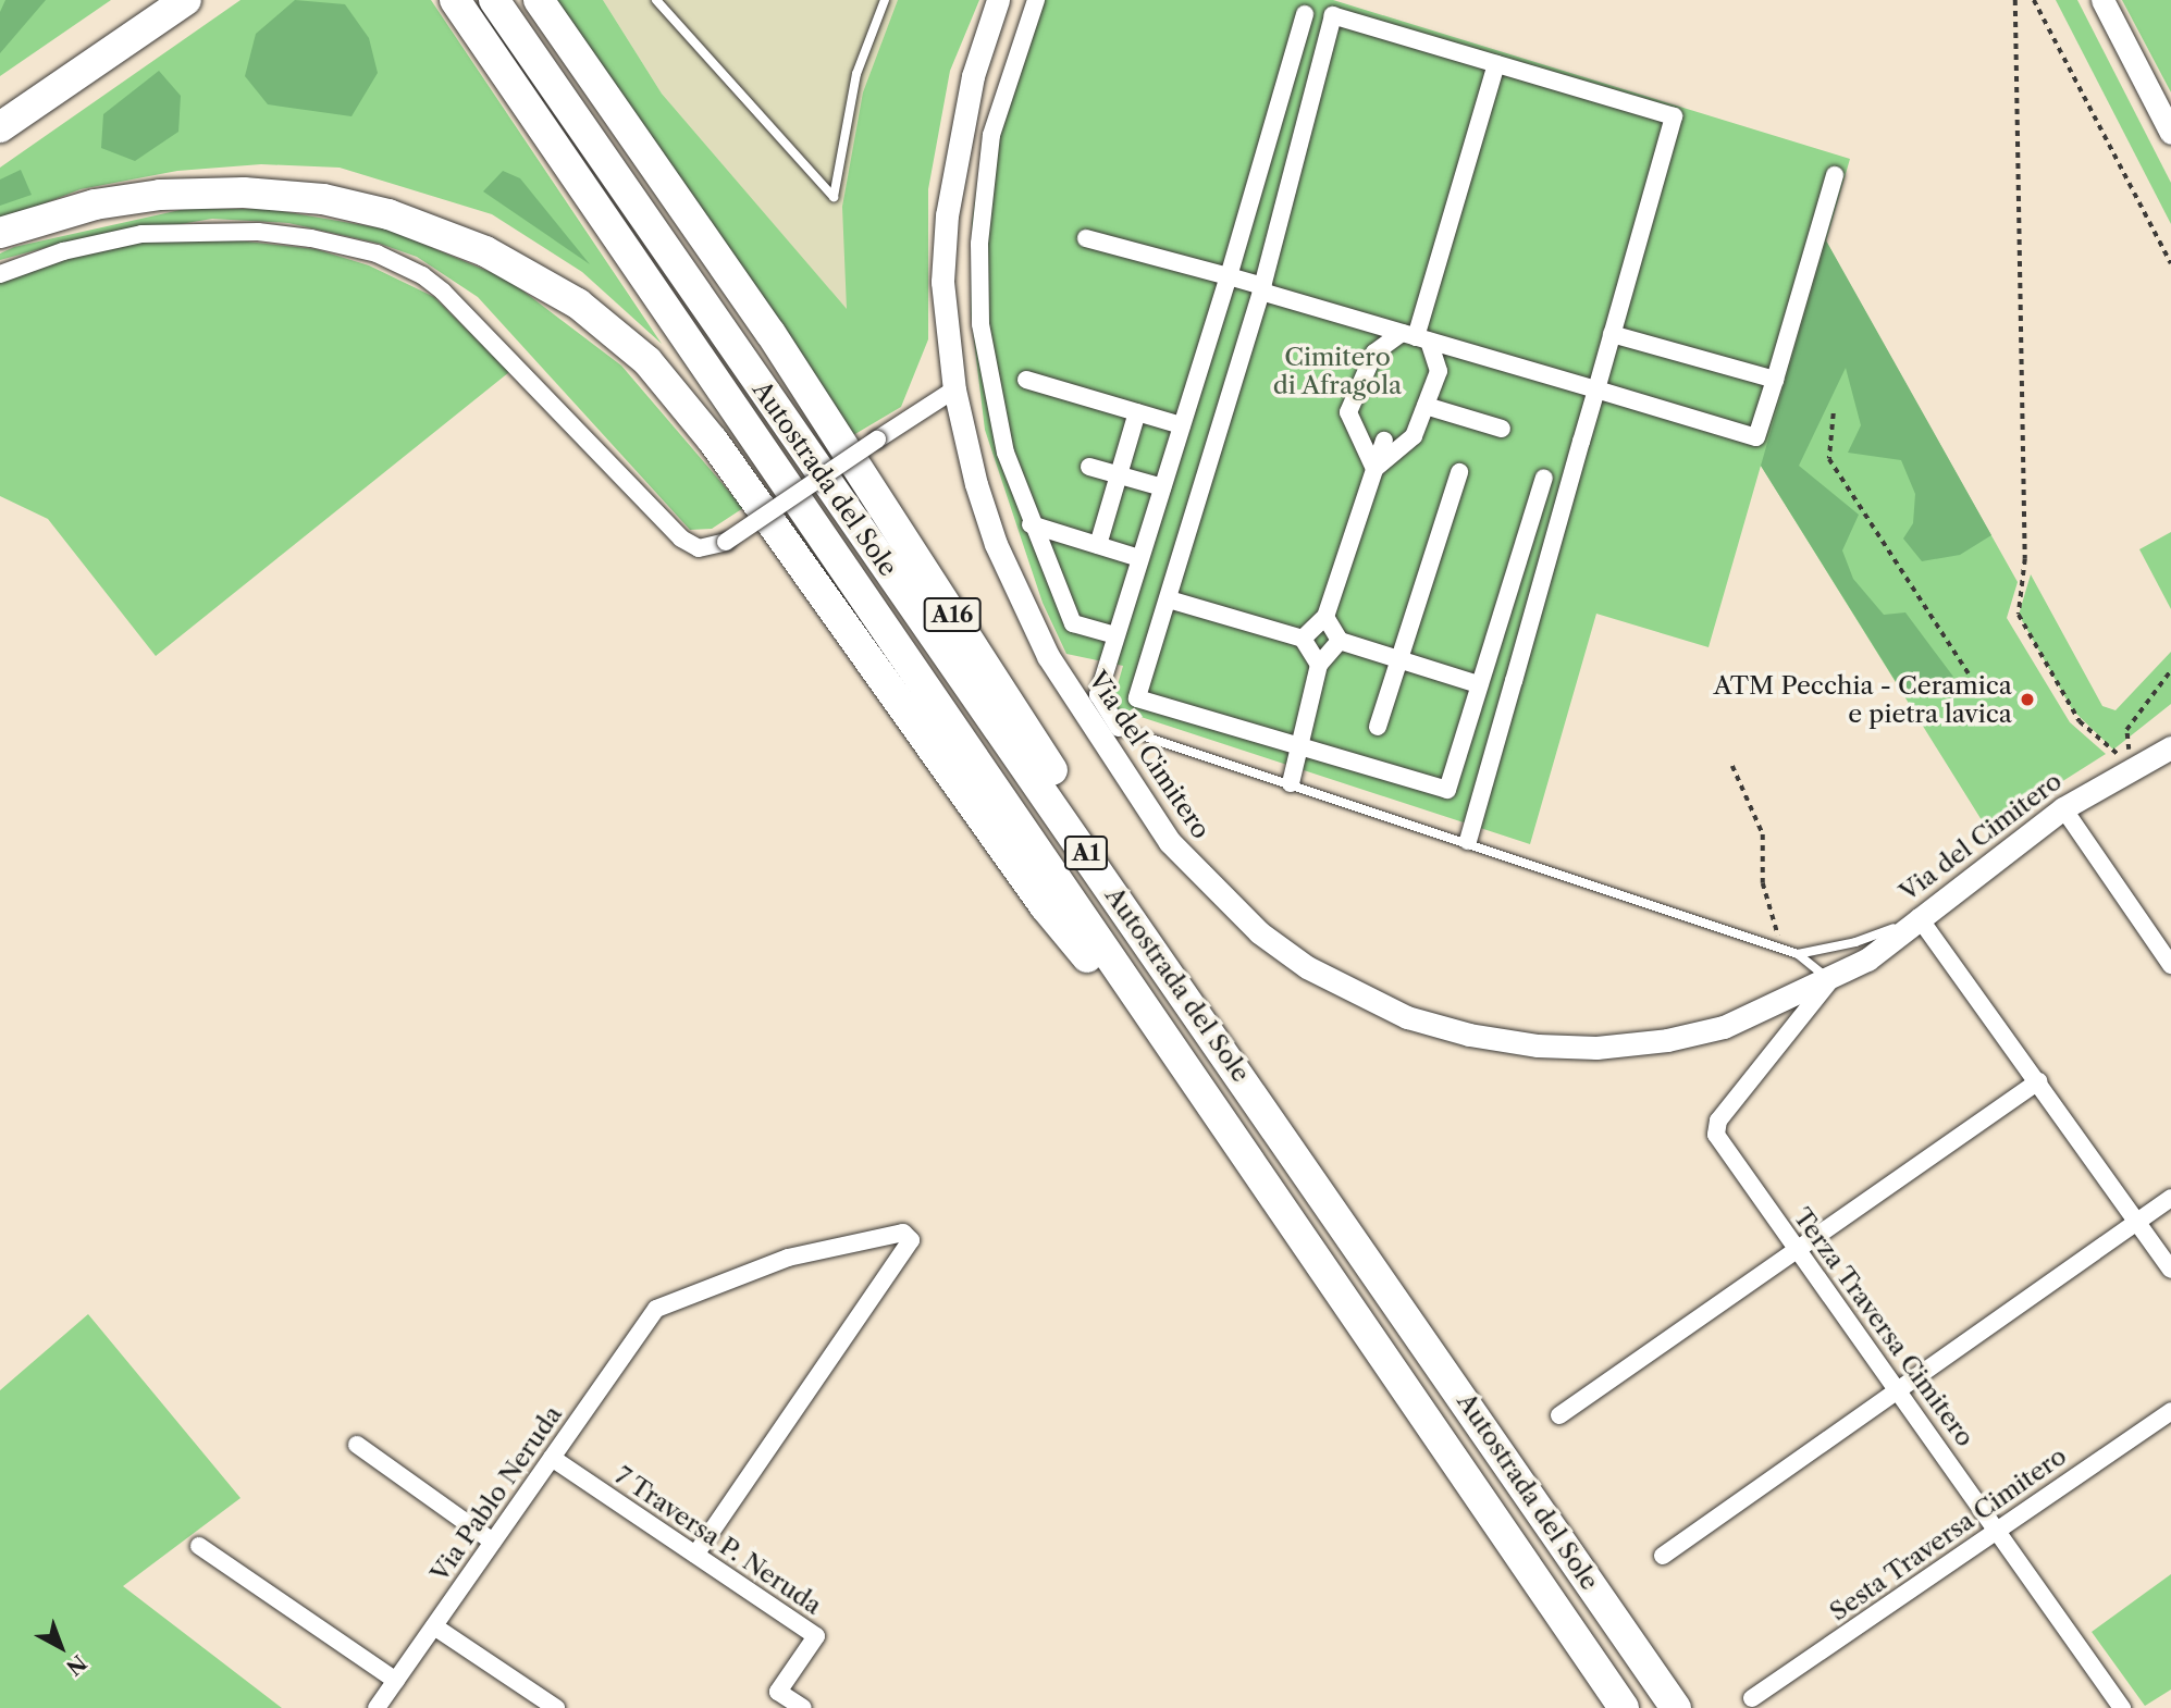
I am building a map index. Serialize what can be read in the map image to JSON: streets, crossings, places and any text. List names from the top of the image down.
{
  "streets": {
    "highway": ["Autostrada del Sole", "A16", "A1"],
    "main road": ["Via del Cimitero"],
    "street": [
      "Terza Traversa Cimitero",
      "Via Pablo Neruda",
      "Sesta Traversa Cimitero",
      "7 Traversa P. Neruda"
    ]
  },
  "crossings": [
    ["Autostrada del Sole", "A16"],
    ["Via del Cimitero", "Terza Traversa Cimitero"],
    ["Terza Traversa Cimitero", "Sesta Traversa Cimitero"],
    ["Via Pablo Neruda", "7 Traversa P. Neruda"]
  ],
  "parks": ["Cimitero di Afragola"],
  "places": ["ATM Pecchia - Ceramica e pietra lavica"],
  "north": "bottom right"
}
